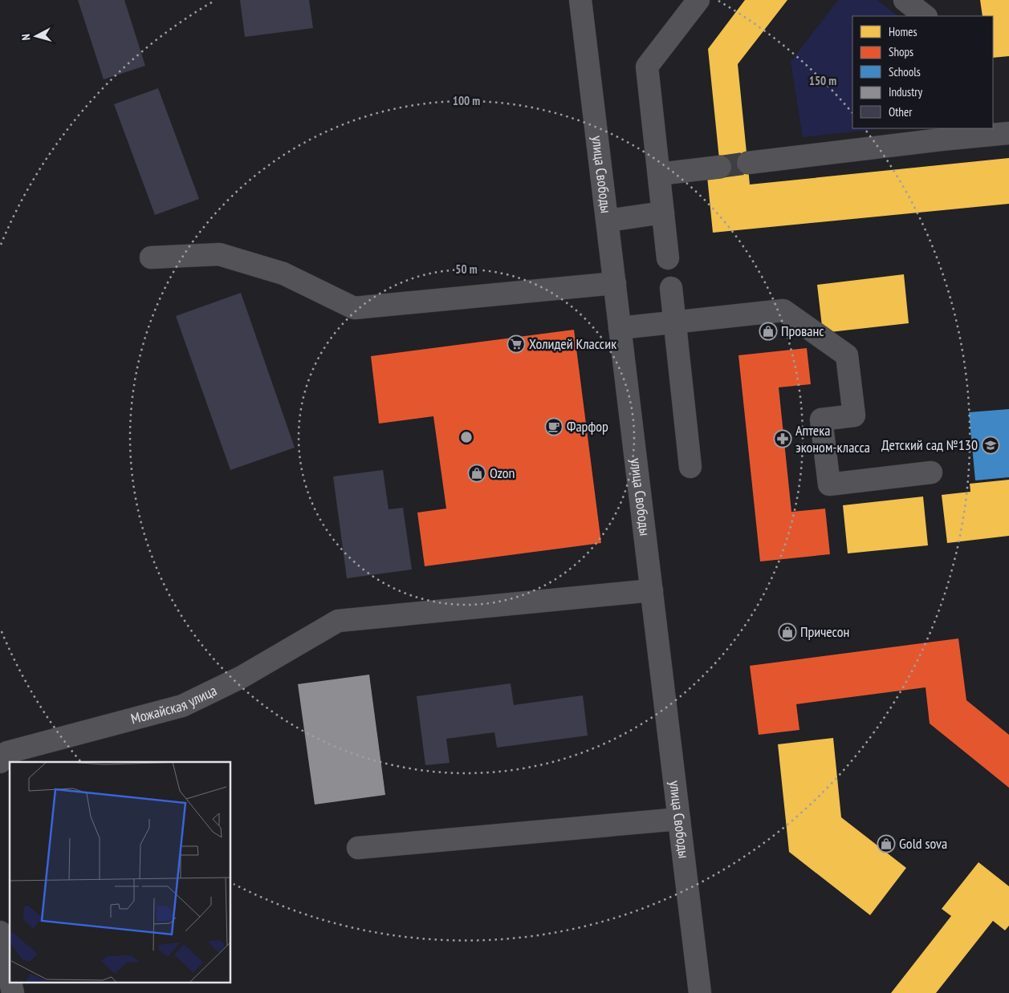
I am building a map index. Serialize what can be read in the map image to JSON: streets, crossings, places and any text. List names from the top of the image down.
{
  "streets": {
    "street": ["улица Свободы", "Можайская улица"]
  },
  "crossings": [
    ["улица Свободы", "Можайская улица"]
  ],
  "places": {
    "shop": [
      "Прованс",
      "Ozon",
      "Причесон",
      "Gold sova"
    ],
    "supermarket": ["Холидей Классик"],
    "cafe": ["Фарфор"],
    "pharmacy": ["Аптека эконом-класса"],
    "school or university": ["Детский сад №130"]
  },
  "legend": [
    "Homes",
    "Shops",
    "Schools",
    "Industry",
    "Other"
  ],
  "north": "left",
  "rings": ["150 m", "100 m", "50 m"]
}
